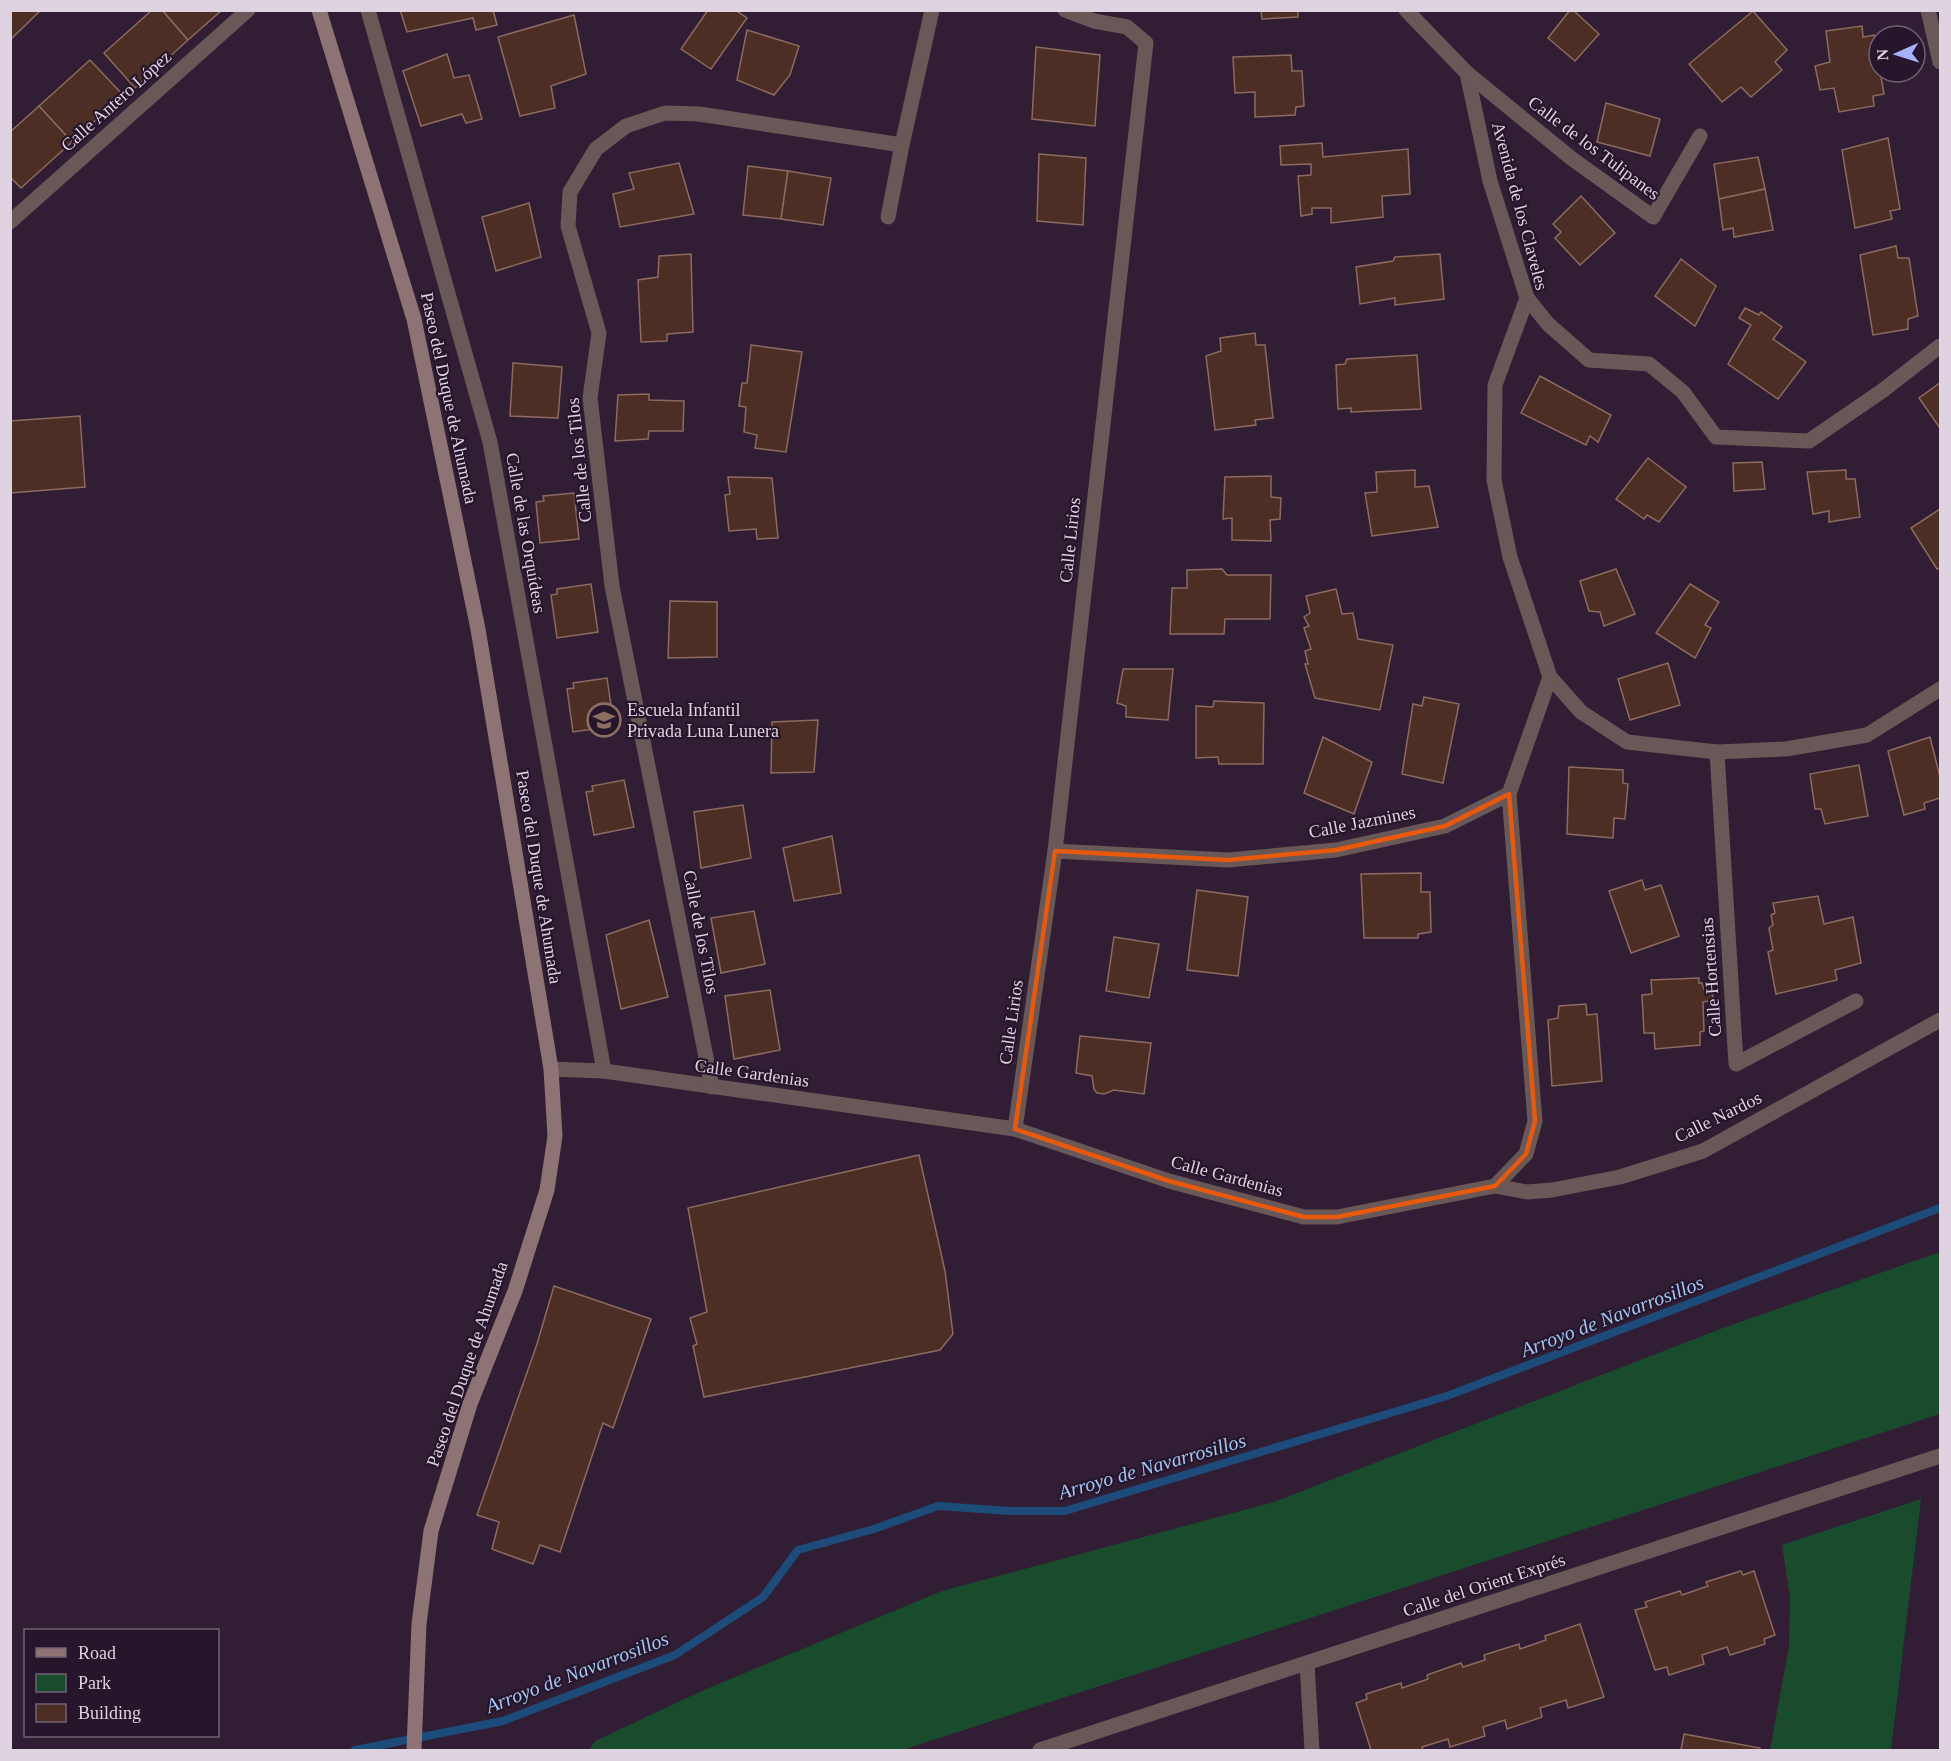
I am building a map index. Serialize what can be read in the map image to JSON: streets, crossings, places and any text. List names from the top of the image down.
{
  "streets": {
    "main road": ["Paseo del Duque de Ahumada"],
    "street": [
      "Calle Antero López",
      "Calle de los Tulipanes",
      "Avenida de los Claveles",
      "Calle de los Tilos",
      "Calle de las Orquídeas",
      "Calle Lirios",
      "Calle Jazmines",
      "Calle Hortensias",
      "Calle Gardenias",
      "Calle Nardos",
      "Calle del Orient Exprés"
    ]
  },
  "crossings": [
    ["Calle de los Tulipanes", "Avenida de los Claveles"],
    ["Avenida de los Claveles", "Calle Hortensias"],
    ["Paseo del Duque de Ahumada", "Calle Gardenias"],
    ["Calle de los Tilos", "Calle Gardenias"],
    ["Calle de las Orquídeas", "Calle Gardenias"],
    ["Calle Lirios", "Calle Jazmines"],
    ["Calle Lirios", "Calle Gardenias"],
    ["Calle Gardenias", "Calle Nardos"]
  ],
  "water": ["Arroyo de Navarrosillos"],
  "places": {
    "school or university": ["Escuela Infantil Privada Luna Lunera"]
  },
  "legend": ["Road", "Park", "Building"],
  "north": "left"
}
